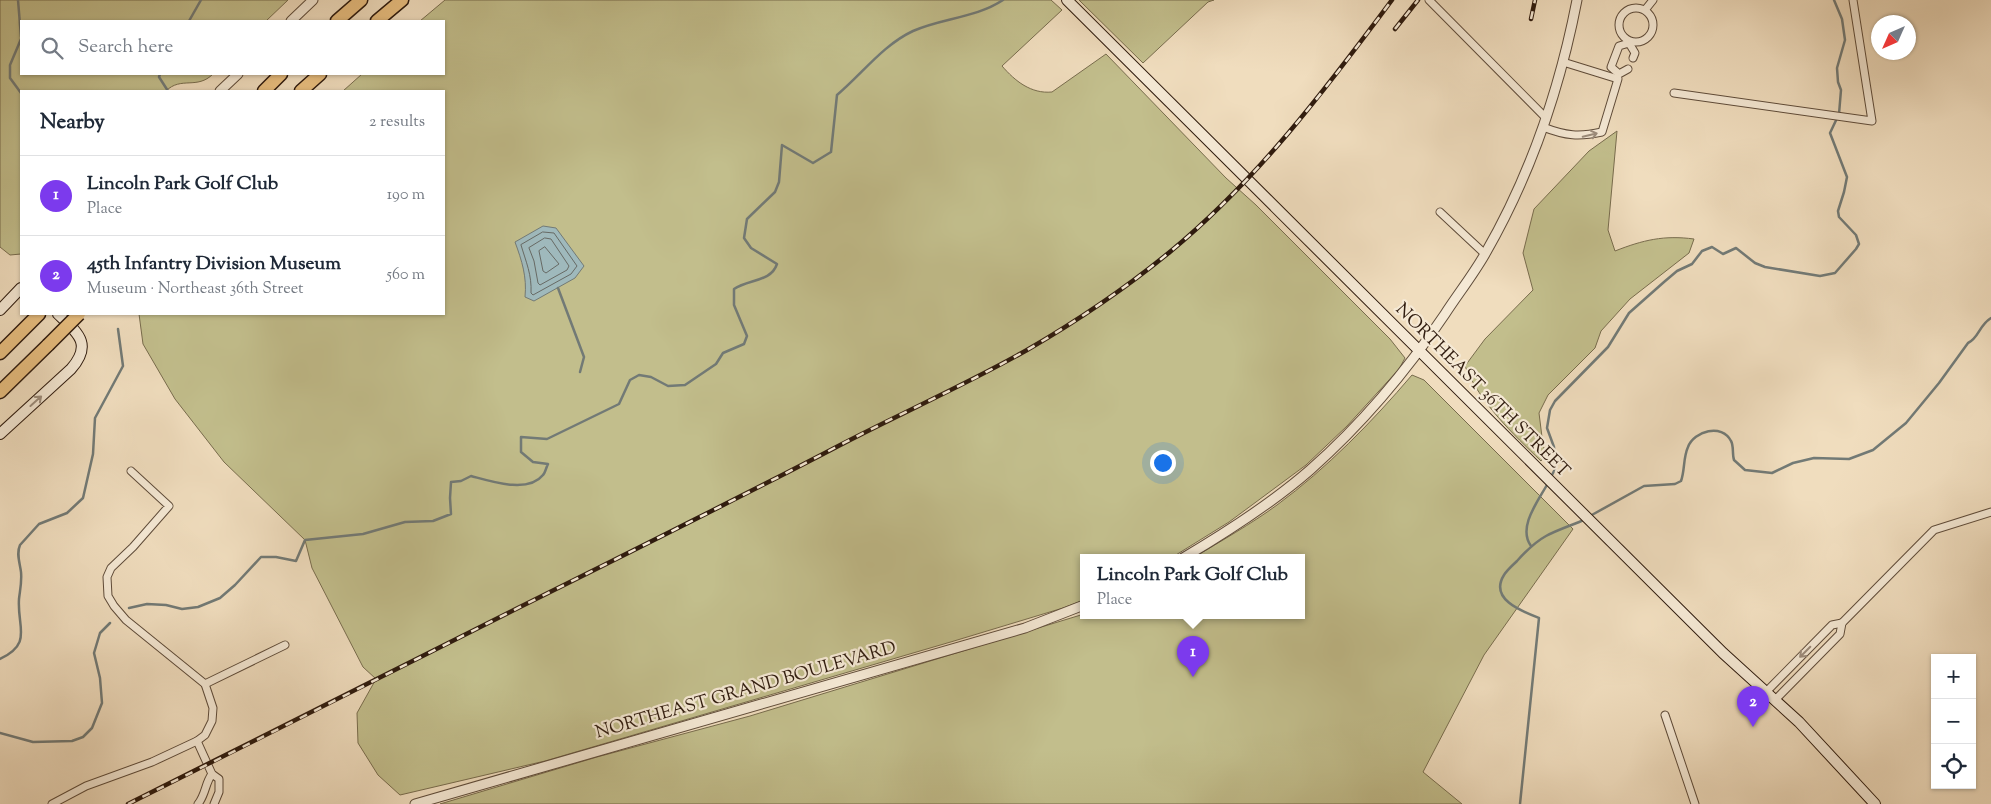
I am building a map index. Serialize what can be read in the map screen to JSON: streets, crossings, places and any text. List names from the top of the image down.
{
  "streets": {
    "main road": ["NORTHEAST 36TH STREET"],
    "street": ["NORTHEAST GRAND BOULEVARD"]
  },
  "north": "bottom left",
  "page": {
    "search": "Search here",
    "heading": ["Nearby", "2 results"],
    "list": [
      {
        "mark": "1",
        "name": "Lincoln Park Golf Club",
        "note": "Place",
        "value": "190 m"
      },
      {
        "mark": "2",
        "name": "45th Infantry Division Museum",
        "note": "Museum · Northeast 36th Street",
        "value": "560 m"
      }
    ],
    "popup": ["Lincoln Park Golf Club", "Place"],
    "pins": ["1", "2"],
    "map_buttons": ["+", "−"]
  }
}
